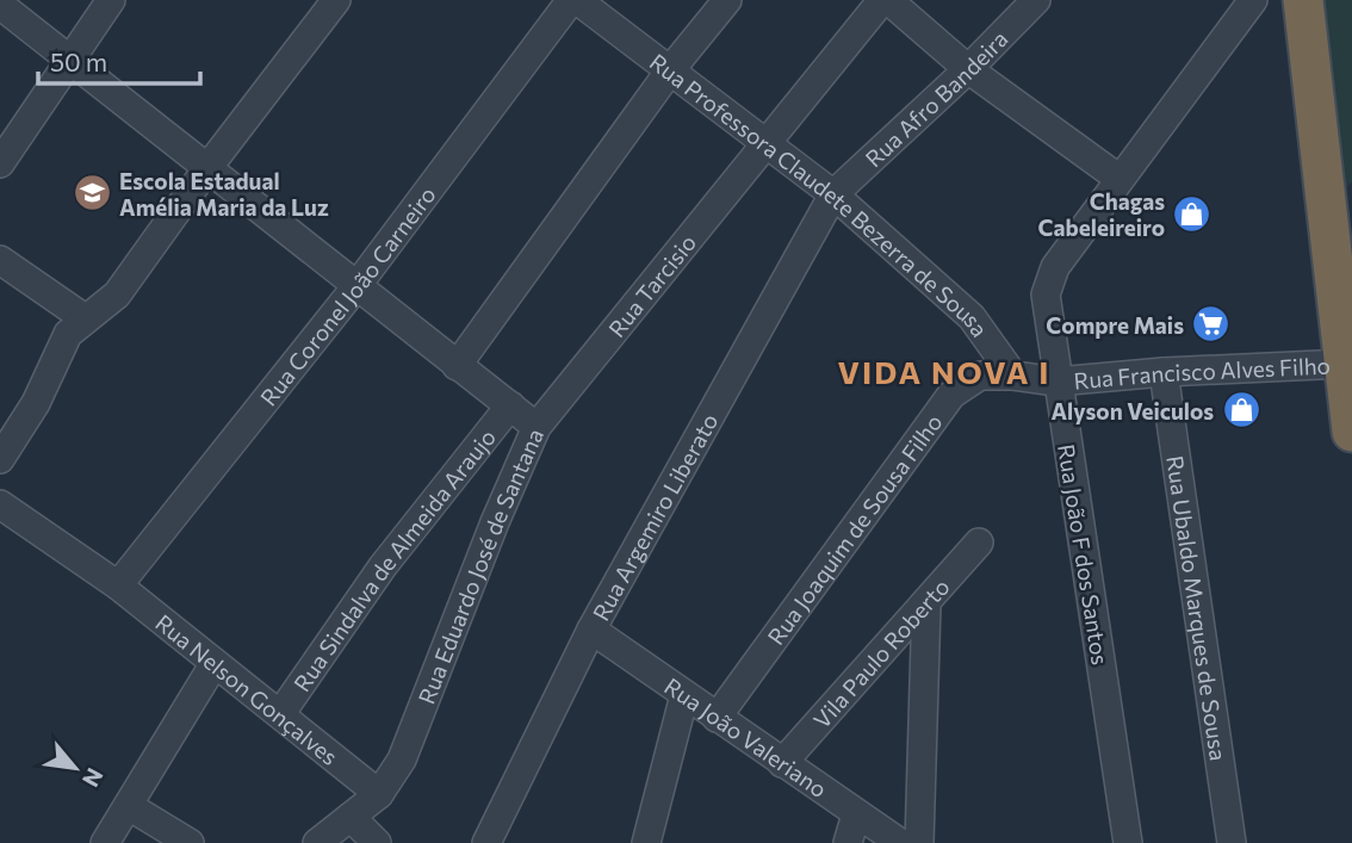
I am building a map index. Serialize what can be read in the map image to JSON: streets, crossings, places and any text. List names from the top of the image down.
{
  "streets": {
    "street": [
      "Rua Afro Bandeira",
      "Rua Professora Claudete Bezerra de Sousa",
      "Rua Tarcisio",
      "Rua Coronel João Carneiro",
      "Rua Francisco Alves Filho",
      "Rua Argemiro Liberato",
      "Rua Joaquim de Sousa Filho",
      "Rua João F dos Santos",
      "Rua Sindalva de Almeida Araujo",
      "Rua Eduardo José de Santana",
      "Rua Ubaldo Marques de Sousa",
      "Vila Paulo Roberto",
      "Rua Nelson Gonçalves",
      "Rua João Valeriano"
    ]
  },
  "crossings": [
    ["Rua Afro Bandeira", "Rua Professora Claudete Bezerra de Sousa"],
    ["Rua Afro Bandeira", "Rua Argemiro Liberato"],
    ["Rua Professora Claudete Bezerra de Sousa", "Rua Tarcisio"],
    ["Rua Professora Claudete Bezerra de Sousa", "Rua Coronel João Carneiro"],
    ["Rua Professora Claudete Bezerra de Sousa", "Rua Argemiro Liberato"],
    ["Rua Professora Claudete Bezerra de Sousa", "Rua Joaquim de Sousa Filho"],
    ["Rua Tarcisio", "Rua Eduardo José de Santana"],
    ["Rua Coronel João Carneiro", "Rua Eduardo José de Santana"],
    ["Rua Coronel João Carneiro", "Rua Nelson Gonçalves"],
    ["Rua Francisco Alves Filho", "Rua João F dos Santos"],
    ["Rua Francisco Alves Filho", "Rua Ubaldo Marques de Sousa"],
    ["Rua Argemiro Liberato", "Rua João Valeriano"],
    ["Rua Joaquim de Sousa Filho", "Rua João Valeriano"],
    ["Rua Sindalva de Almeida Araujo", "Rua Eduardo José de Santana"],
    ["Rua Sindalva de Almeida Araujo", "Rua Nelson Gonçalves"],
    ["Rua Eduardo José de Santana", "Rua Nelson Gonçalves"],
    ["Vila Paulo Roberto", "Rua João Valeriano"]
  ],
  "districts": ["VIDA NOVA I"],
  "places": {
    "school or university": ["Escola Estadual Amélia Maria da Luz"],
    "shop": ["Chagas Cabeleireiro", "Alyson Veiculos"],
    "supermarket": ["Compre Mais"]
  },
  "scale_bar": "50 m",
  "north": "bottom right"
}
